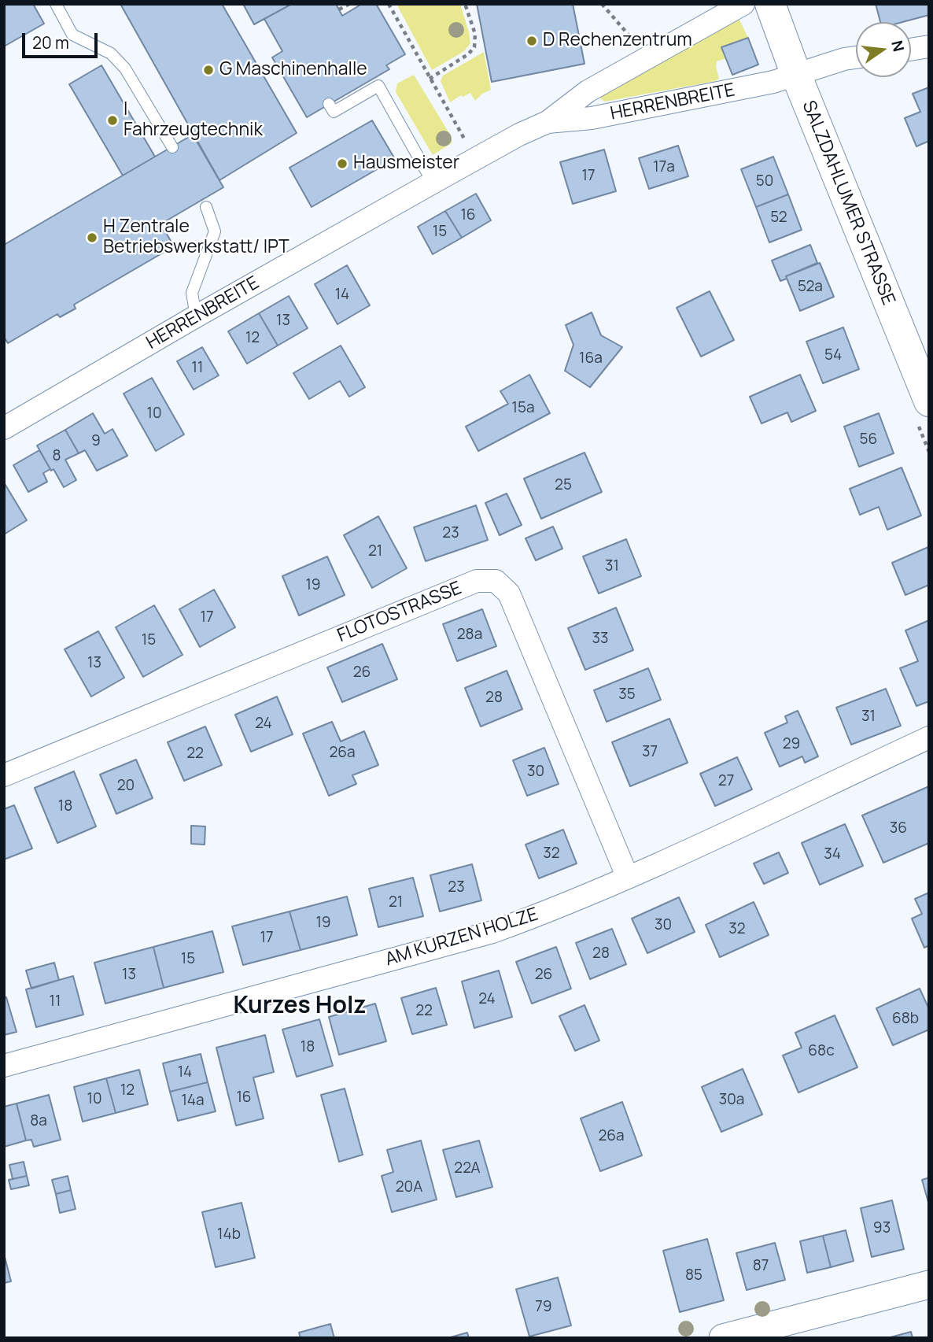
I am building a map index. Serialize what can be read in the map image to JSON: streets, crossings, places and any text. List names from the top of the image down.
{
  "streets": {
    "main road": ["SALZDAHLUMER STRASSE"],
    "street": ["HERRENBREITE", "FLOTOSTRASSE", "AM KURZEN HOLZE"]
  },
  "crossings": [
    ["HERRENBREITE", "SALZDAHLUMER STRASSE"],
    ["FLOTOSTRASSE", "AM KURZEN HOLZE"]
  ],
  "districts": ["Kurzes Holz"],
  "places": [
    "D Rechenzentrum",
    "G Maschinenhalle",
    "I Fahrzeugtechnik",
    "Hausmeister",
    "H Zentrale Betriebswerkstatt/ IPT"
  ],
  "house_numbers": [
    "17a",
    "17",
    "50",
    "16",
    "52",
    "15",
    "52a",
    "14",
    "13",
    "12",
    "54",
    "16a",
    "11",
    "15a",
    "10",
    "56",
    "9",
    "8",
    "25",
    "23",
    "21",
    "31",
    "19",
    "17",
    "28a",
    "33",
    "15",
    "13",
    "26",
    "35",
    "28",
    "31",
    "24",
    "29",
    "37",
    "26a",
    "22",
    "30",
    "27",
    "20",
    "18",
    "36",
    "32",
    "34",
    "23",
    "21",
    "19",
    "30",
    "32",
    "17",
    "28",
    "15",
    "13",
    "26",
    "24",
    "11",
    "22",
    "68b",
    "18",
    "68c",
    "14",
    "12",
    "16",
    "10",
    "30a",
    "14a",
    "8a",
    "26a",
    "22A",
    "20A",
    "93",
    "14b",
    "87",
    "85",
    "79"
  ],
  "scale_bar": "20 m",
  "north": "right"
}
